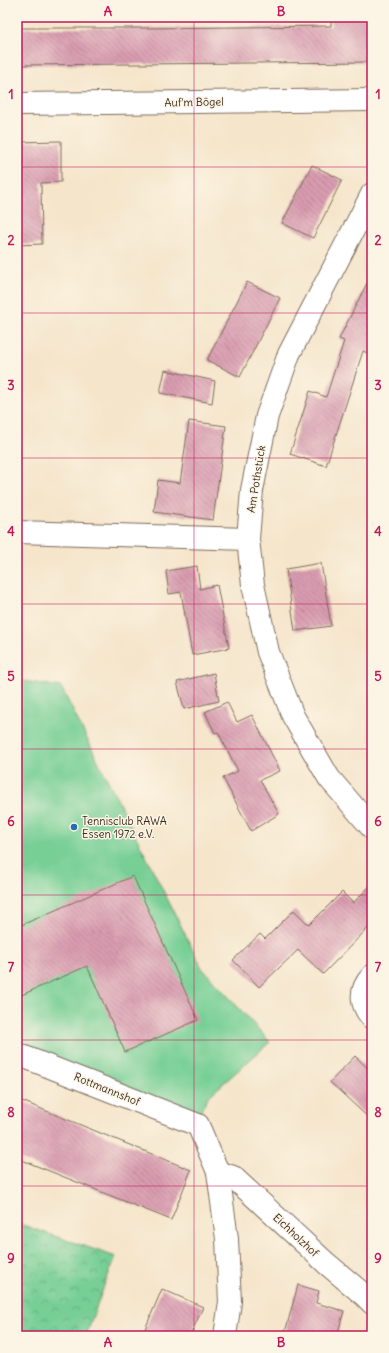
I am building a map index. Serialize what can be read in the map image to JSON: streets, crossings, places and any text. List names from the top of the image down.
{
  "streets": {
    "street": [
      "Auf'm Bögel",
      "Am Pothstück",
      "Rottmannshof",
      "Eichholzhof"
    ]
  },
  "crossings": [
    ["Rottmannshof", "Eichholzhof"]
  ],
  "places": ["Tennisclub RAWA Essen 1972 e.V."],
  "grid": {
    "columns": ["A", "B"],
    "rows": [
      "1",
      "2",
      "3",
      "4",
      "5",
      "6",
      "7",
      "8",
      "9"
    ]
  }
}
